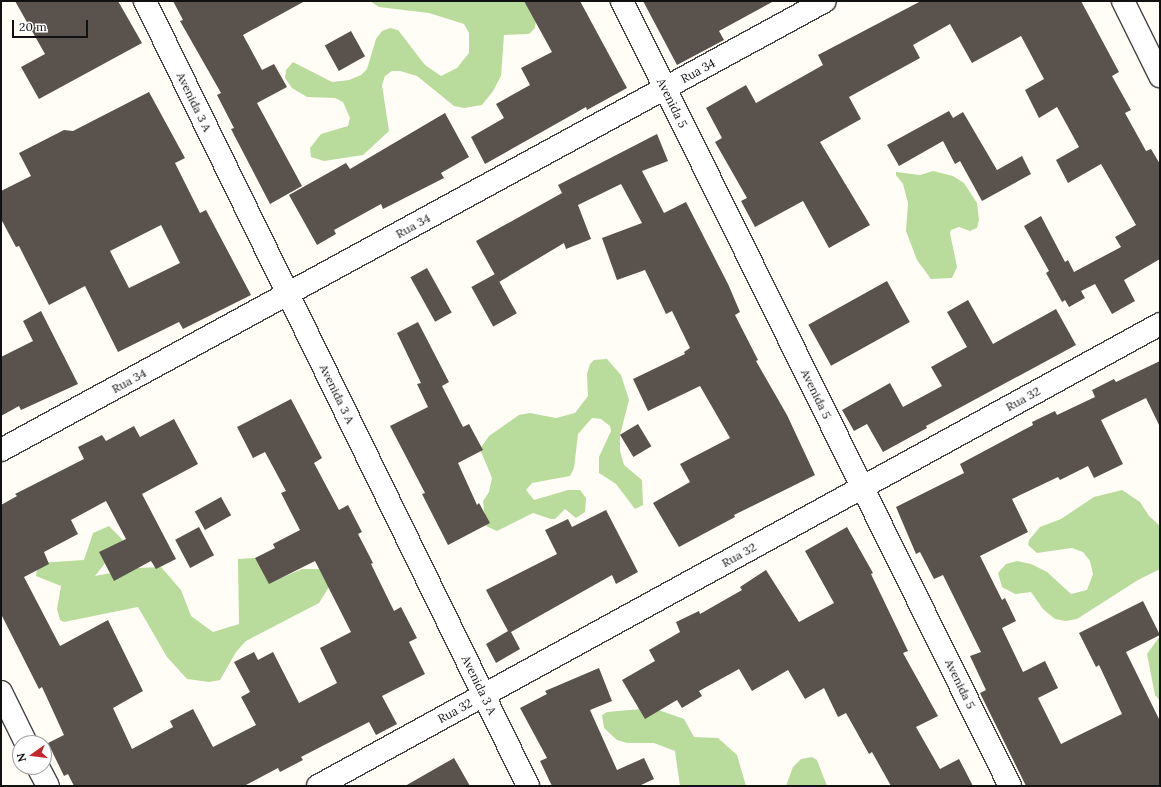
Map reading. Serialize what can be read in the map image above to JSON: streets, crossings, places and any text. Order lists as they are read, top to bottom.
{
  "streets": {
    "street": [
      "Rua 34",
      "Avenida 3 A",
      "Avenida 5",
      "Rua 32"
    ]
  },
  "crossings": [
    ["Rua 34", "Avenida 3 A"],
    ["Rua 34", "Avenida 5"],
    ["Avenida 3 A", "Rua 32"],
    ["Avenida 5", "Rua 32"]
  ],
  "scale_bar": "20 m",
  "north": "left"
}
